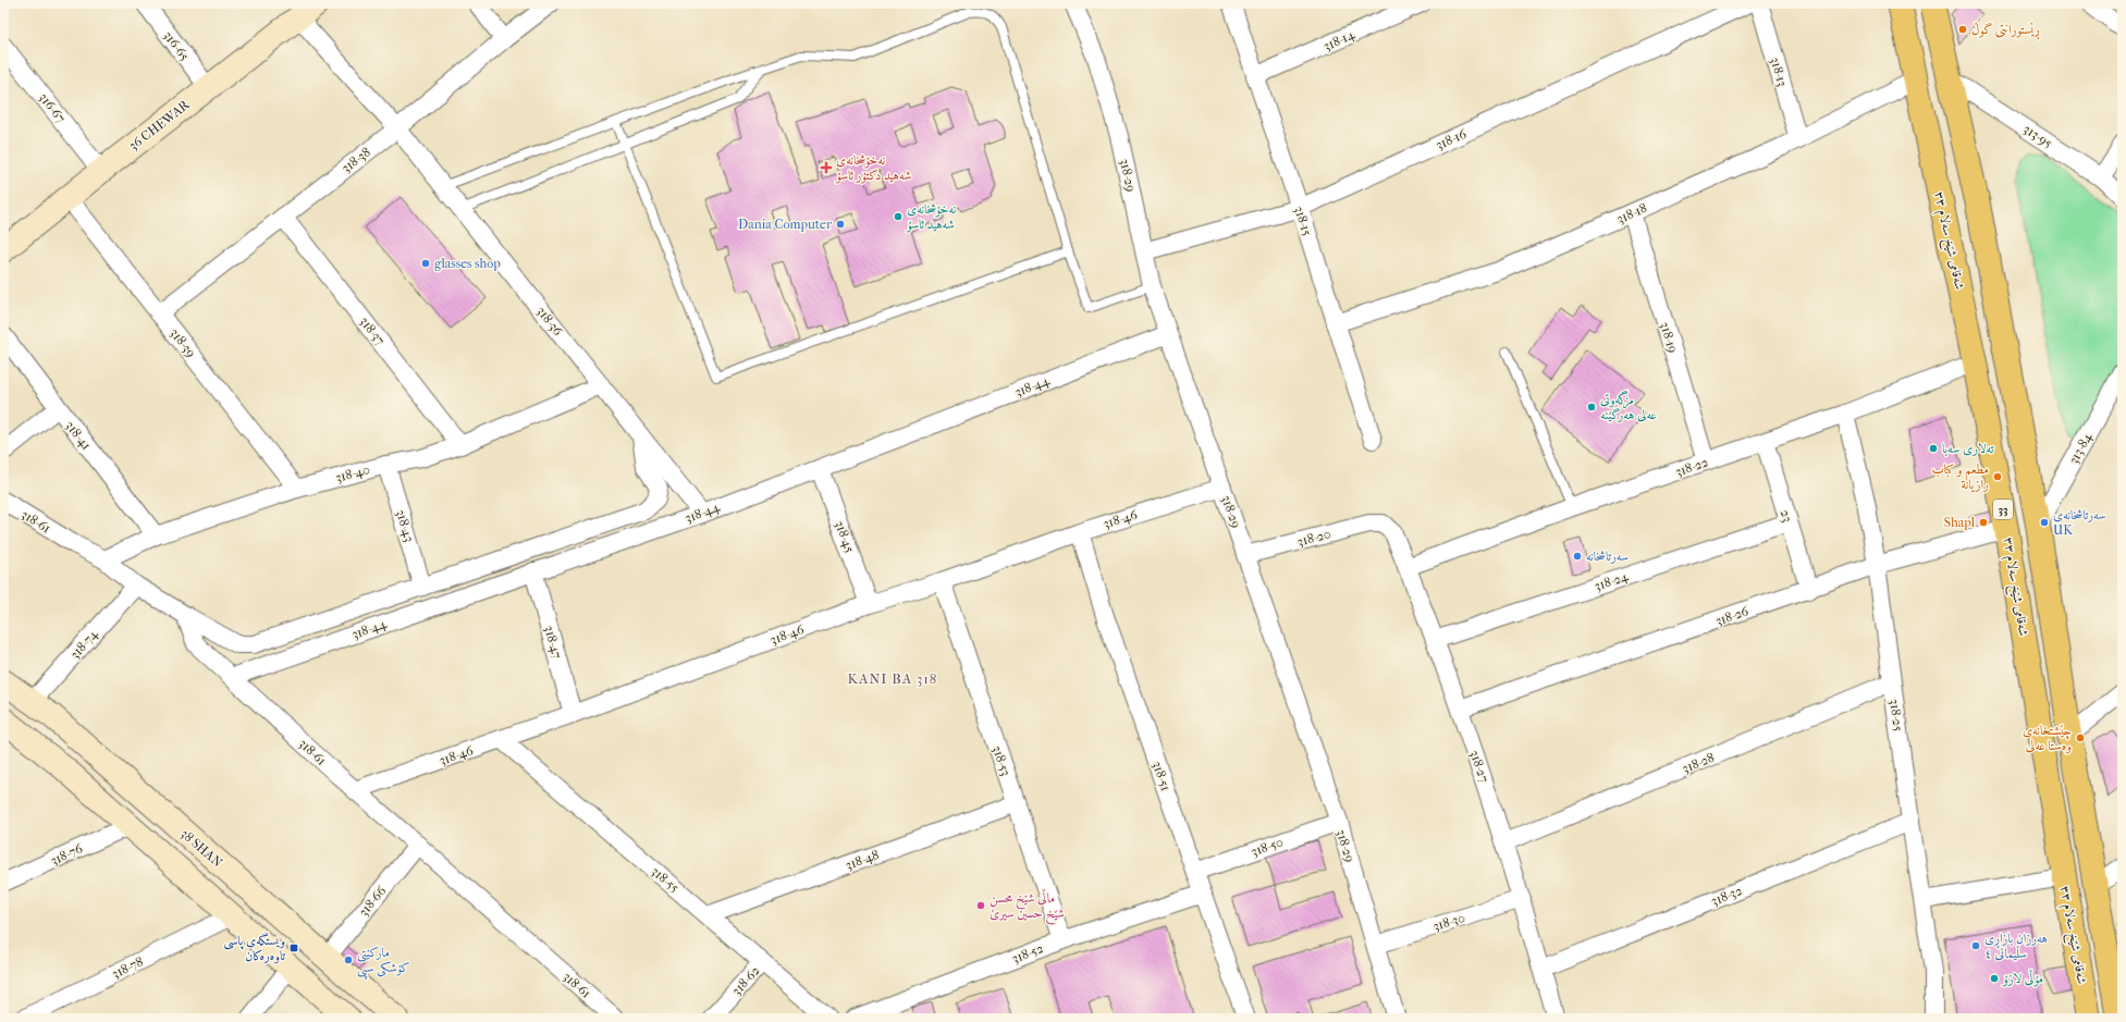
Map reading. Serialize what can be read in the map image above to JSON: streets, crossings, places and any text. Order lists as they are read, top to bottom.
{
  "streets": {
    "main road": ["شەقامی شێخ سەلام ٣٣", "33"],
    "street": [
      "318-14",
      "316-65",
      "318-13",
      "316-67",
      "36 CHEWAR",
      "313-95",
      "318-16",
      "318-38",
      "318-29",
      "318-18",
      "318-15",
      "318-36",
      "318-37",
      "318-19",
      "318-39",
      "318-44",
      "318-41",
      "313-84",
      "318-22",
      "318-40",
      "23",
      "318-46",
      "318-61",
      "318-43",
      "318-45",
      "318-20",
      "318-24",
      "318-26",
      "318-47",
      "318-74",
      "318-25",
      "318-53",
      "318-28",
      "318-27",
      "318-51",
      "318-50",
      "38 SHAN",
      "318-76",
      "318-48",
      "318-55",
      "318-32",
      "318-66",
      "318-30",
      "318-52",
      "318-78",
      "318-62"
    ]
  },
  "crossings": [
    ["318-14", "318-15"],
    ["316-65", "36 CHEWAR"],
    ["318-13", "318-18"],
    ["316-67", "36 CHEWAR"],
    ["36 CHEWAR", "318-36"],
    ["36 CHEWAR", "318-39"],
    ["318-16", "318-29"],
    ["318-16", "318-15"],
    ["318-38", "318-36"],
    ["318-38", "318-37"],
    ["318-38", "318-39"],
    ["318-29", "318-44"],
    ["318-29", "318-46"],
    ["318-29", "318-20"],
    ["318-29", "318-50"],
    ["318-29", "318-30"],
    ["318-18", "318-15"],
    ["318-18", "شەقامی شێخ سەلام ٣٣"],
    ["318-18", "318-19"],
    ["شەقامی شێخ سەلام ٣٣", "318-22"],
    ["شەقامی شێخ سەلام ٣٣", "318-26"],
    ["318-36", "318-44"],
    ["318-36", "318-40"],
    ["318-37", "318-40"],
    ["318-19", "318-22"],
    ["318-39", "318-40"],
    ["318-44", "318-61"],
    ["318-44", "318-45"],
    ["318-44", "318-47"],
    ["318-41", "318-40"],
    ["318-22", "23"],
    ["318-22", "318-25"],
    ["318-22", "318-27"],
    ["318-40", "318-61"],
    ["318-40", "318-43"],
    ["23", "318-24"],
    ["23", "318-26"],
    ["318-46", "318-61"],
    ["318-46", "318-45"],
    ["318-46", "318-47"],
    ["318-46", "318-53"],
    ["318-46", "318-51"],
    ["318-46", "318-55"],
    ["318-61", "318-74"],
    ["318-61", "318-66"],
    ["318-20", "318-27"],
    ["318-24", "318-27"],
    ["318-26", "318-25"],
    ["318-26", "318-27"],
    ["318-74", "38 SHAN"],
    ["318-25", "318-28"],
    ["318-25", "318-32"],
    ["318-53", "318-48"],
    ["318-53", "318-52"],
    ["318-28", "318-27"],
    ["318-27", "318-32"],
    ["318-27", "318-30"],
    ["318-51", "318-50"],
    ["318-51", "318-52"],
    ["38 SHAN", "318-66"],
    ["318-48", "318-55"],
    ["318-55", "318-62"]
  ],
  "districts": ["KANI BA 318"],
  "places": {
    "other": [
      "ڕێستورانتی گوڵ",
      "نەخۆشخانەی شەهید ئاسۆ",
      "Dania Computer",
      "glasses shop",
      "مزگەوتی عەلی هەرگێنە",
      "تەلاری سەبا",
      "مطعم و كباب رازيانة",
      "Shapl",
      "سەرتاشخانەی UK",
      "سەرتاشخانە",
      "چێشتخانەی وەستا عەلی",
      "ماڵی شێخ محسن شێخ حسین سیرێ",
      "هەرزان بازاڕی سڵیمانی ٤",
      "مارکێتی کۆشکی سپی",
      "مۆڵی لازۆ"
    ],
    "health": ["نەخۆشخانەی شەهید دکتۆر ئاسۆ"],
    "transit": ["ویستگەی پاسی تاوەرەکان"]
  }
}
